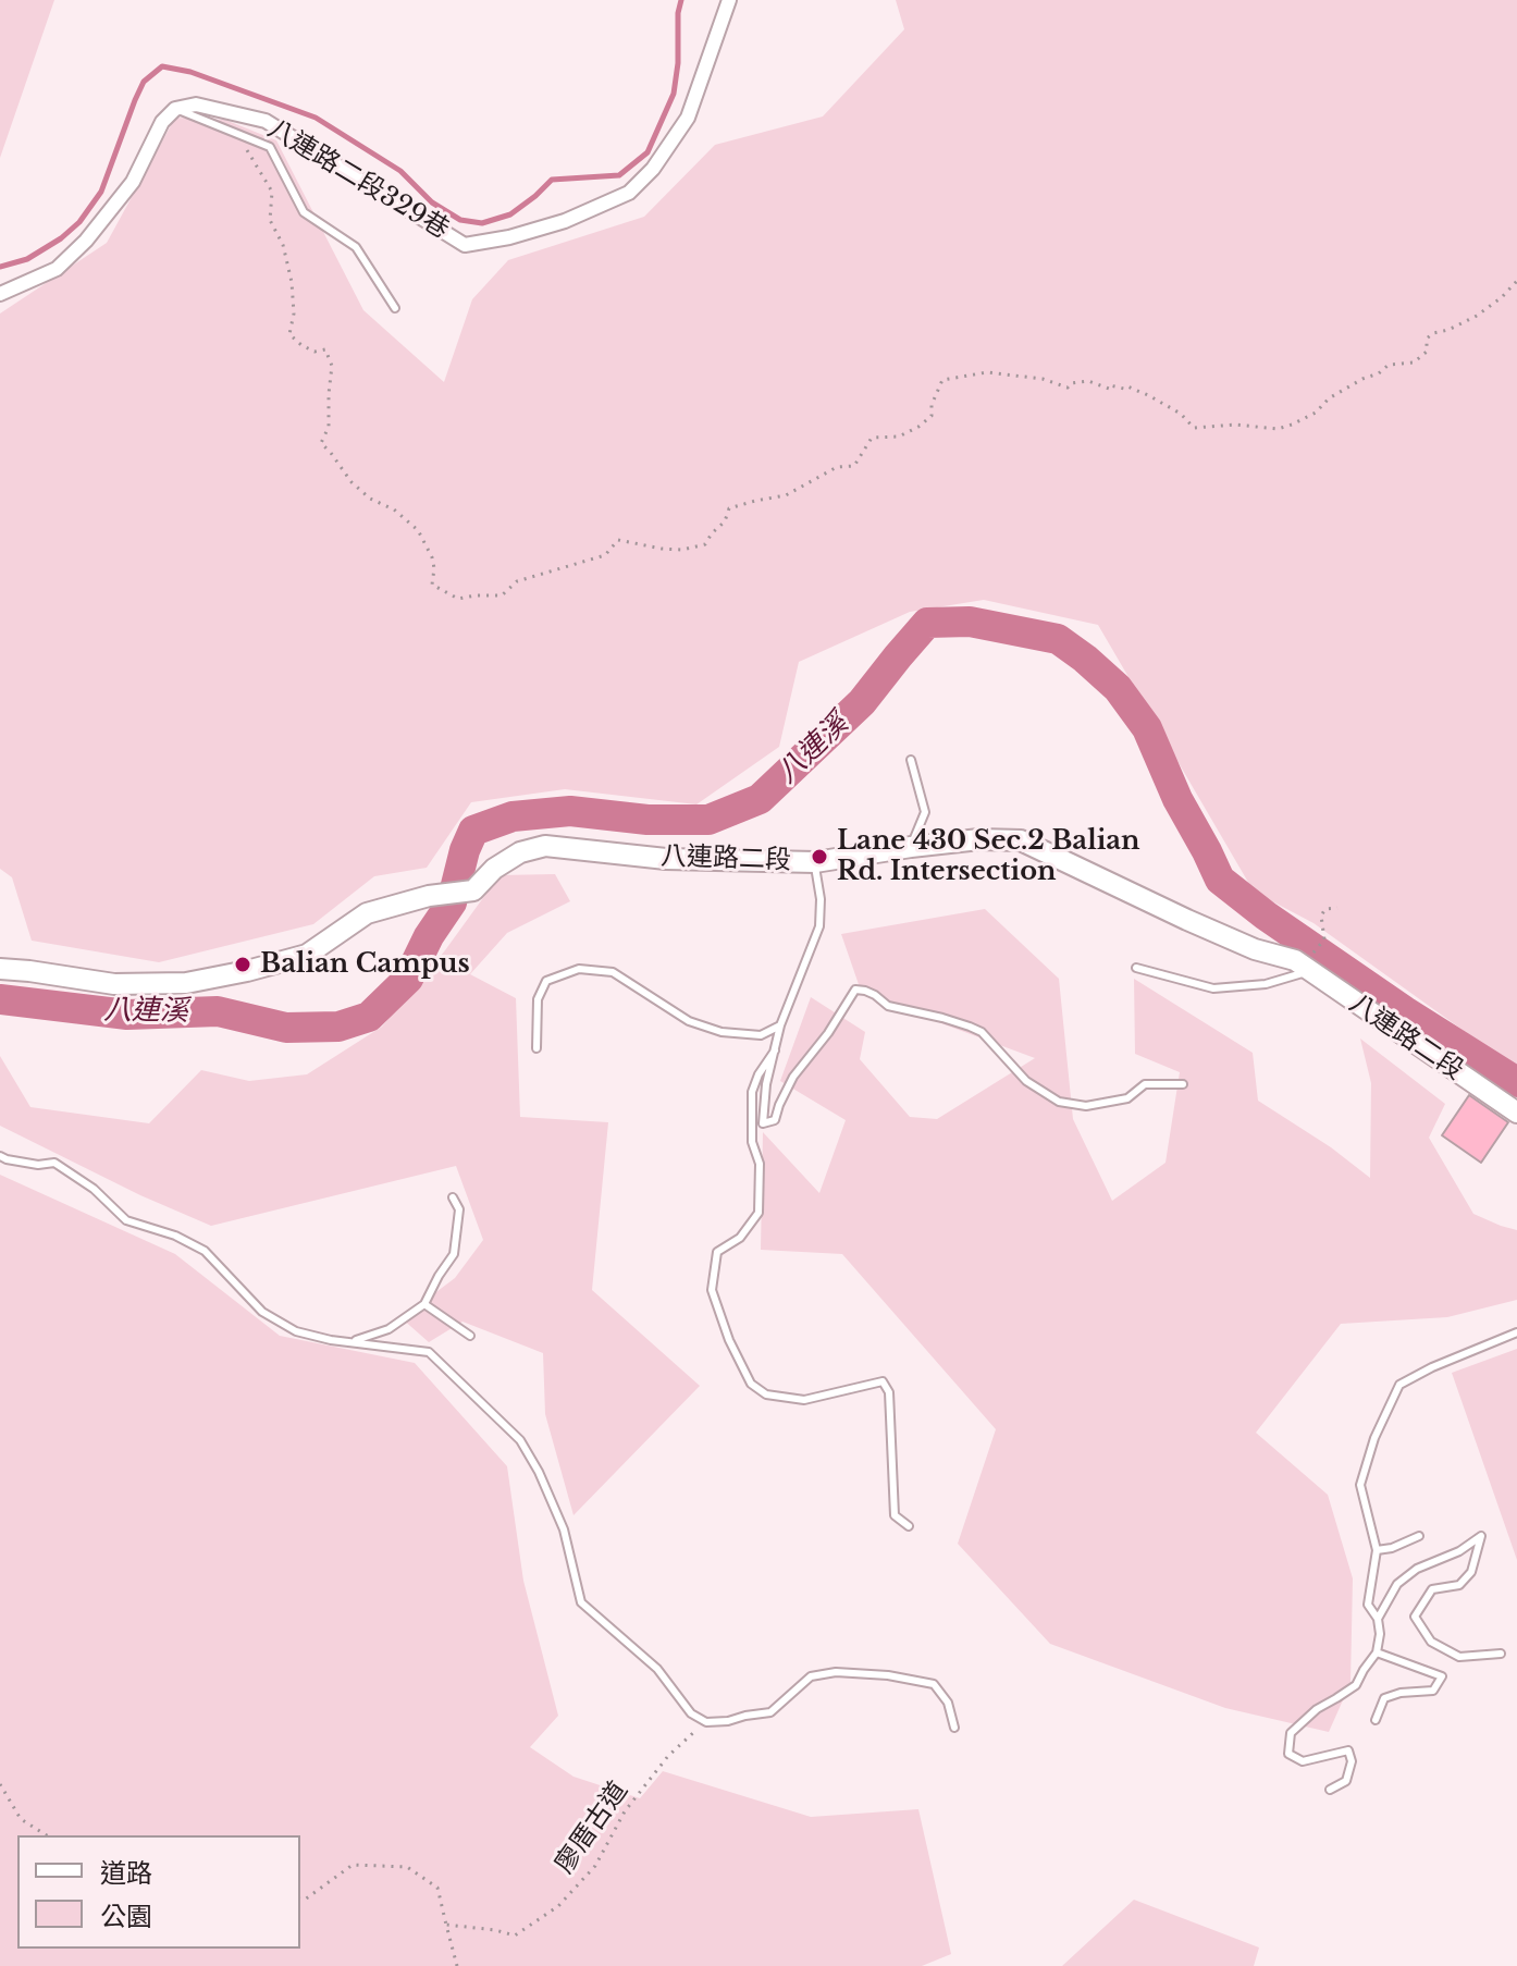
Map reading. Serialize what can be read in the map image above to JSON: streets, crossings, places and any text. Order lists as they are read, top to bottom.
{
  "streets": {
    "street": ["八連路二段329巷", "八連路二段"],
    "path": ["廖厝古道"]
  },
  "water": ["八連溪"],
  "places": ["Lane 430 Sec.2 Balian Rd. Intersection", "Balian Campus"],
  "legend": ["道路", "公園"]
}
